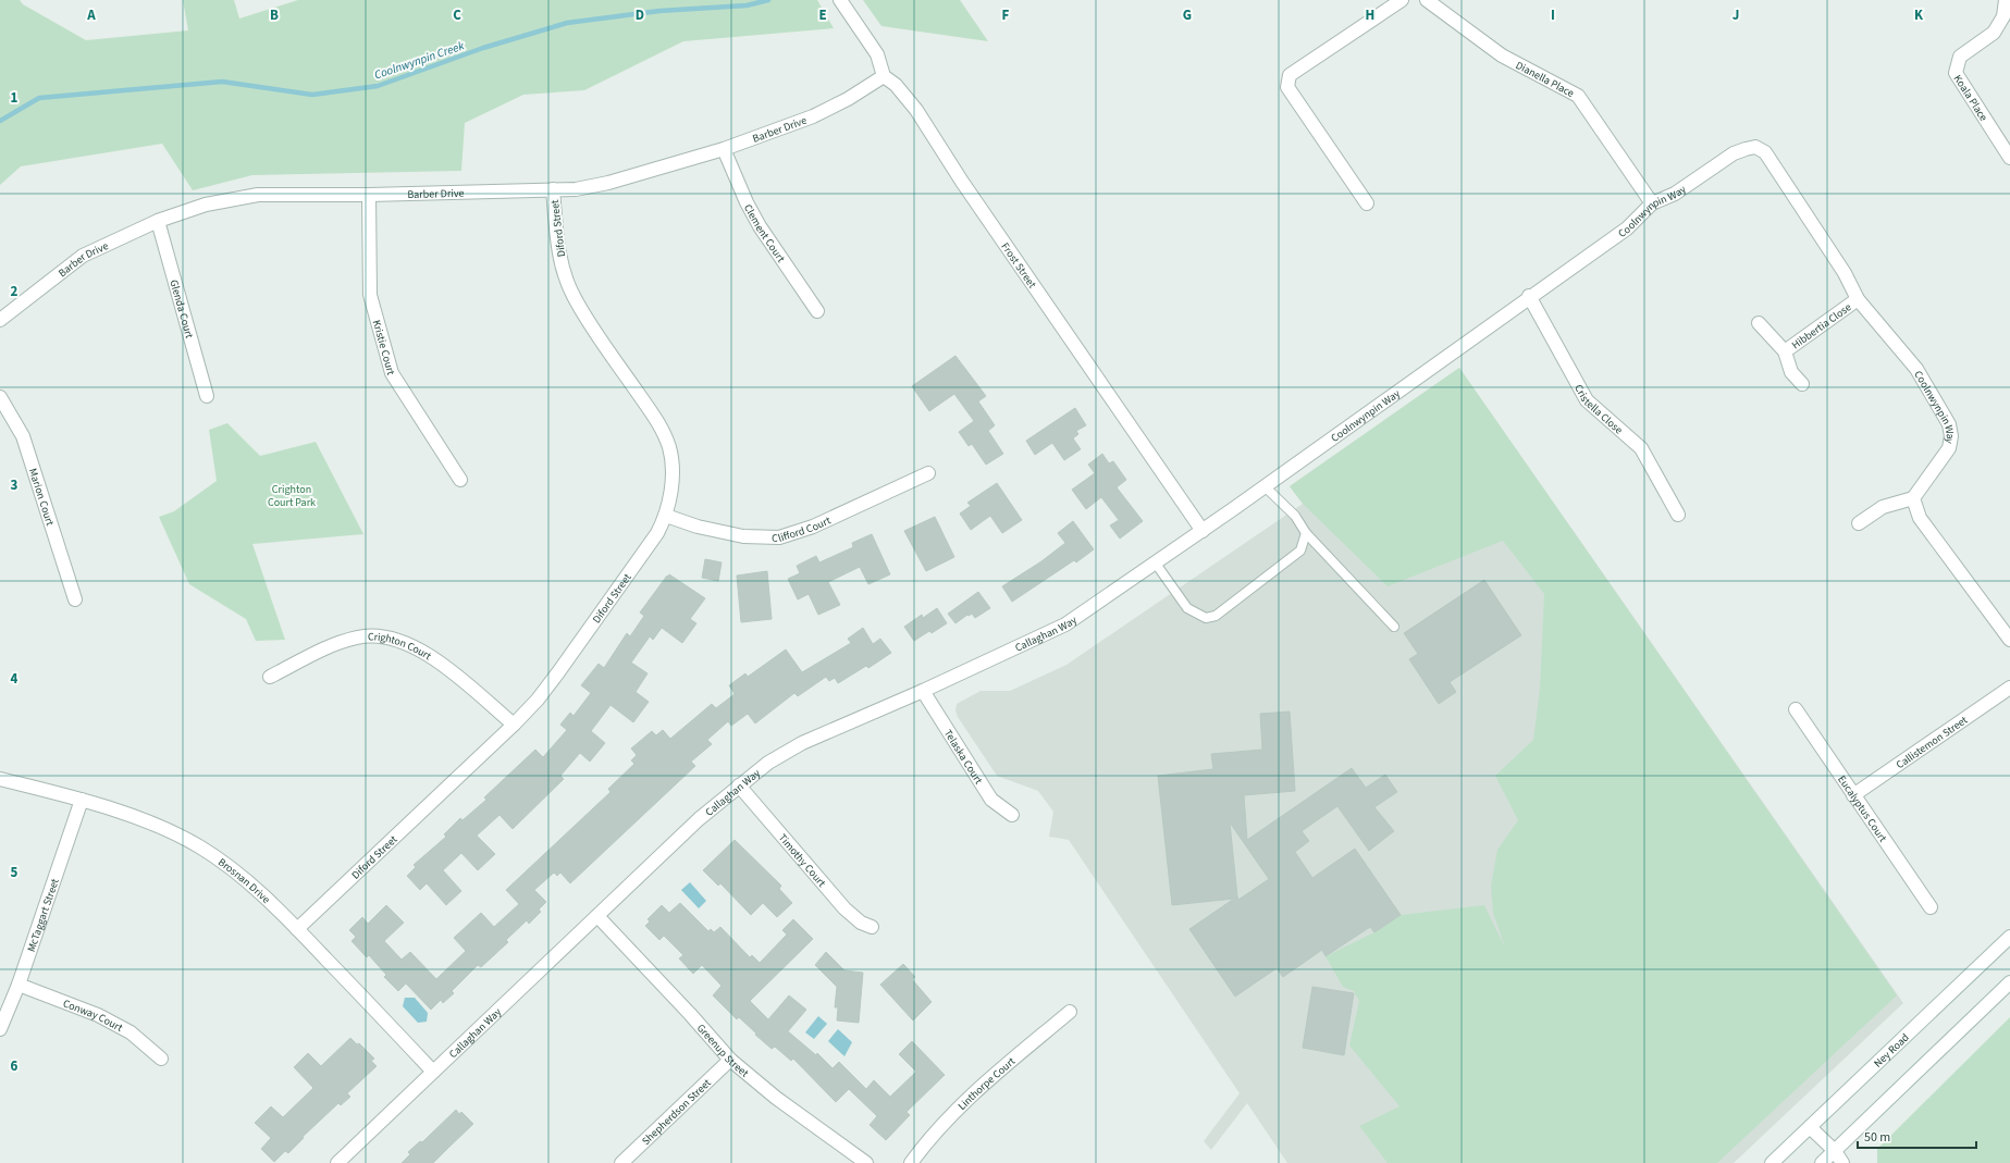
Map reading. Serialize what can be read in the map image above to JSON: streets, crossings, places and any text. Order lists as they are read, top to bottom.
{
  "streets": {
    "street": [
      "Dianella Place",
      "Koala Place",
      "Barber Drive",
      "Coolnwynpin Way",
      "Diford Street",
      "Clement Court",
      "Frost Street",
      "Glenda Court",
      "Hibbertia Close",
      "Kristie Court",
      "Cristella Close",
      "Marion Court",
      "Clifford Court",
      "Callaghan Way",
      "Crighton Court",
      "Callistemon Street",
      "Telaska Court",
      "Eucalyptus Court",
      "Timothy Court",
      "Brosnan Drive",
      "McTaggart Street",
      "Conway Court",
      "Greenup Street",
      "Ney Road",
      "Linthorpe Court",
      "Shepherdson Street"
    ]
  },
  "crossings": [
    ["Dianella Place", "Coolnwynpin Way"],
    ["Barber Drive", "Diford Street"],
    ["Barber Drive", "Clement Court"],
    ["Barber Drive", "Frost Street"],
    ["Barber Drive", "Glenda Court"],
    ["Barber Drive", "Kristie Court"],
    ["Coolnwynpin Way", "Frost Street"],
    ["Coolnwynpin Way", "Hibbertia Close"],
    ["Coolnwynpin Way", "Cristella Close"],
    ["Coolnwynpin Way", "Callaghan Way"],
    ["Diford Street", "Clifford Court"],
    ["Diford Street", "Crighton Court"],
    ["Diford Street", "Brosnan Drive"],
    ["Frost Street", "Callaghan Way"],
    ["Callaghan Way", "Telaska Court"],
    ["Callaghan Way", "Timothy Court"],
    ["Callaghan Way", "Brosnan Drive"],
    ["Callaghan Way", "Greenup Street"],
    ["Callistemon Street", "Eucalyptus Court"],
    ["Brosnan Drive", "McTaggart Street"],
    ["McTaggart Street", "Conway Court"],
    ["Greenup Street", "Shepherdson Street"]
  ],
  "water": ["Coolnwynpin Creek"],
  "parks": ["Crighton Court Park"],
  "scale_bar": "50 m",
  "grid": {
    "columns": [
      "A",
      "B",
      "C",
      "D",
      "E",
      "F",
      "G",
      "H",
      "I",
      "J",
      "K"
    ],
    "rows": [
      "1",
      "2",
      "3",
      "4",
      "5",
      "6"
    ]
  }
}
